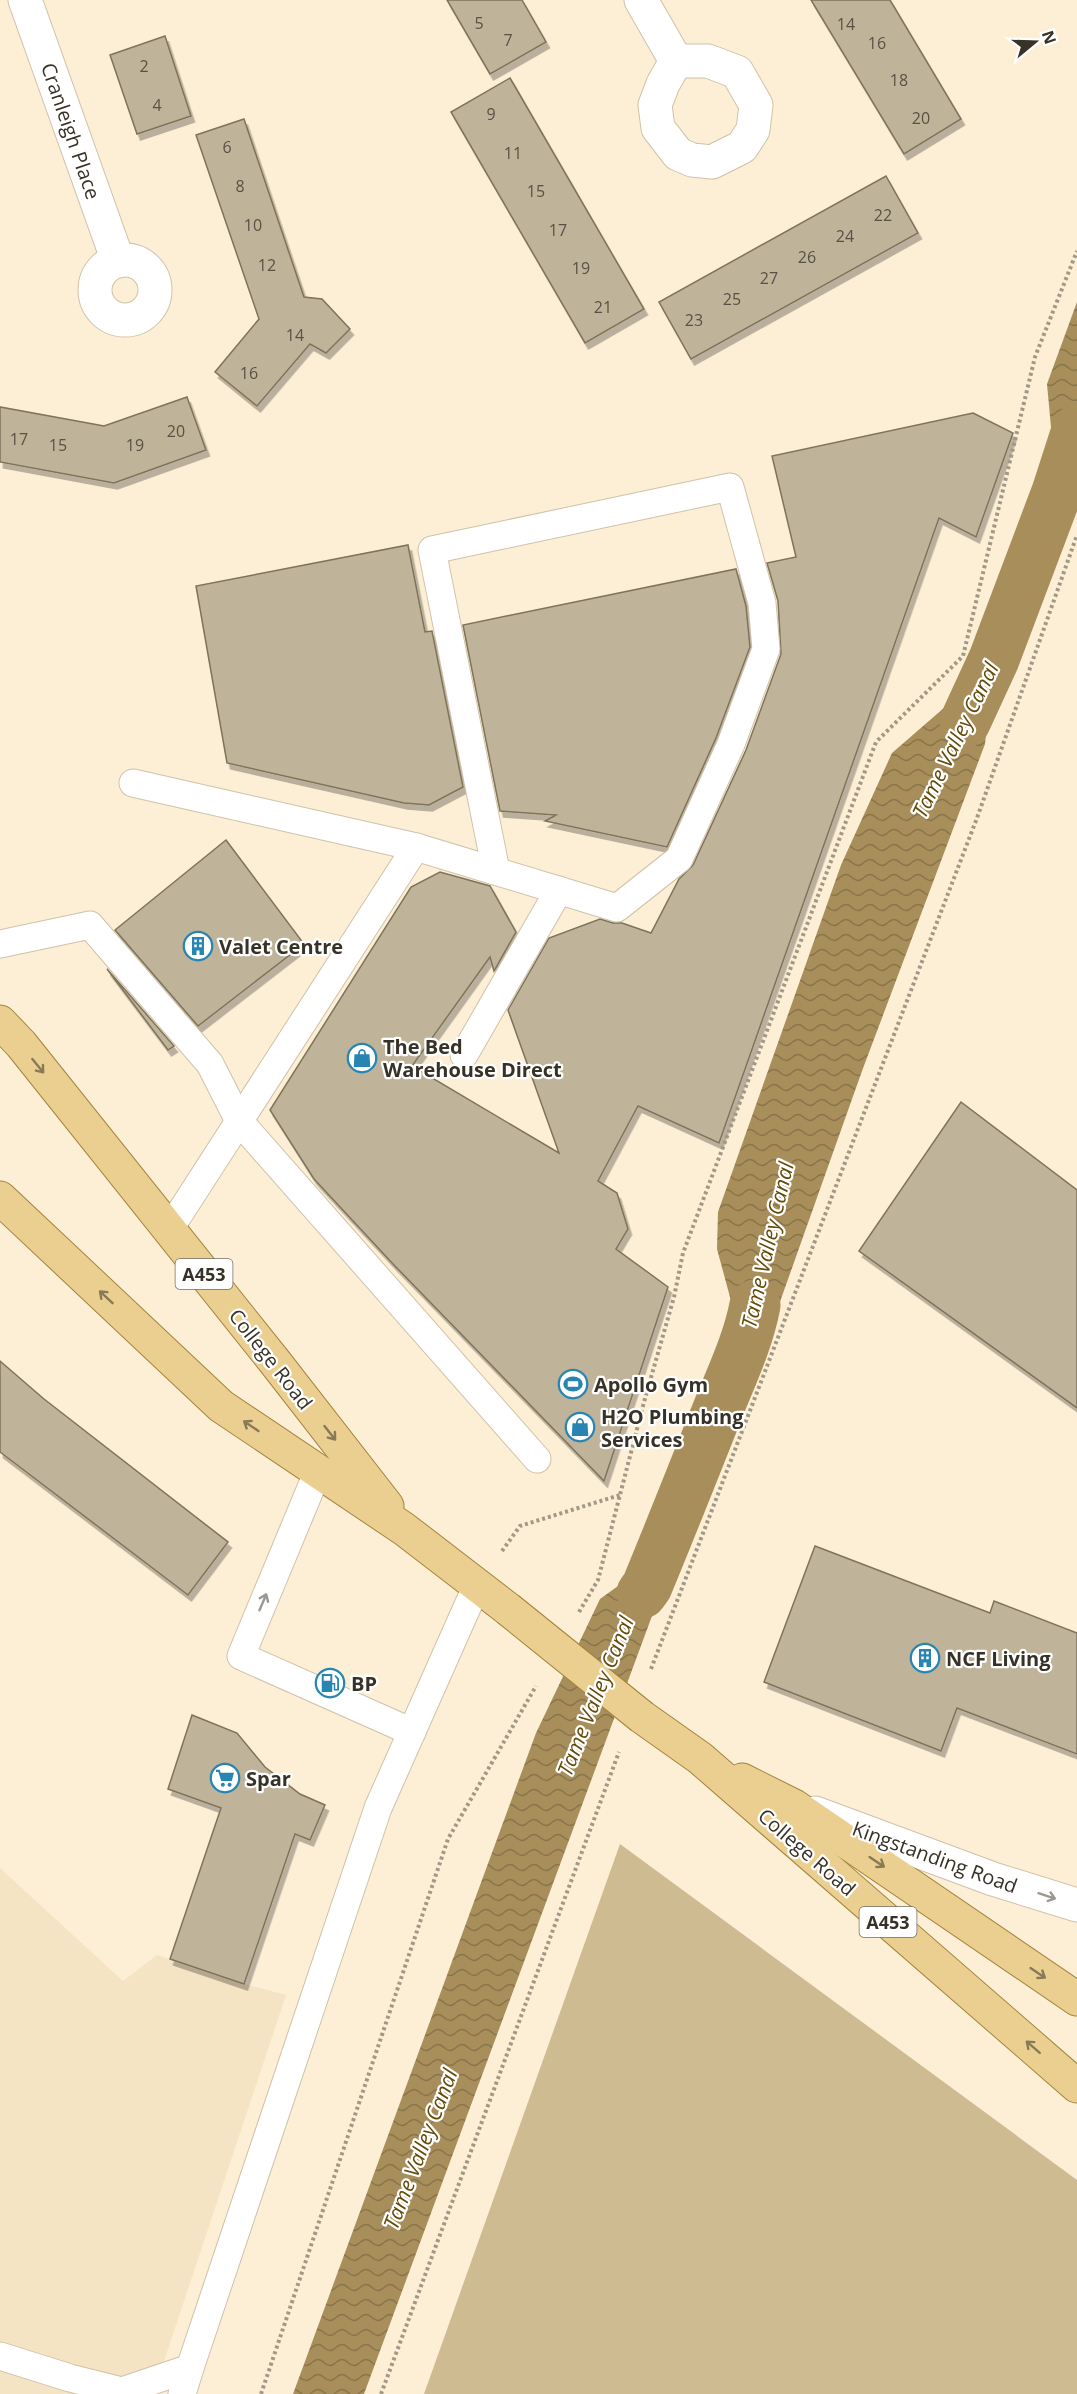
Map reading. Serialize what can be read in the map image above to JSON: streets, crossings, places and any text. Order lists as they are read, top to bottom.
{
  "streets": {
    "main road": ["A453", "College Road"],
    "street": ["Cranleigh Place", "Kingstanding Road"]
  },
  "crossings": [
    ["College Road", "Kingstanding Road"]
  ],
  "one_way": ["Kingstanding Road"],
  "water": ["Tame Valley Canal"],
  "places": {
    "building": ["Valet Centre", "NCF Living"],
    "shop": ["The Bed Warehouse Direct", "H2O Plumbing Services"],
    "sports": ["Apollo Gym"],
    "fuel station": ["BP"],
    "supermarket": ["Spar"]
  },
  "house_numbers": [
    "5",
    "14",
    "7",
    "16",
    "2",
    "18",
    "4",
    "9",
    "20",
    "6",
    "11",
    "8",
    "15",
    "22",
    "10",
    "17",
    "24",
    "26",
    "12",
    "19",
    "27",
    "25",
    "21",
    "23",
    "14",
    "16",
    "20",
    "17",
    "15",
    "19"
  ],
  "north": "right"
}
